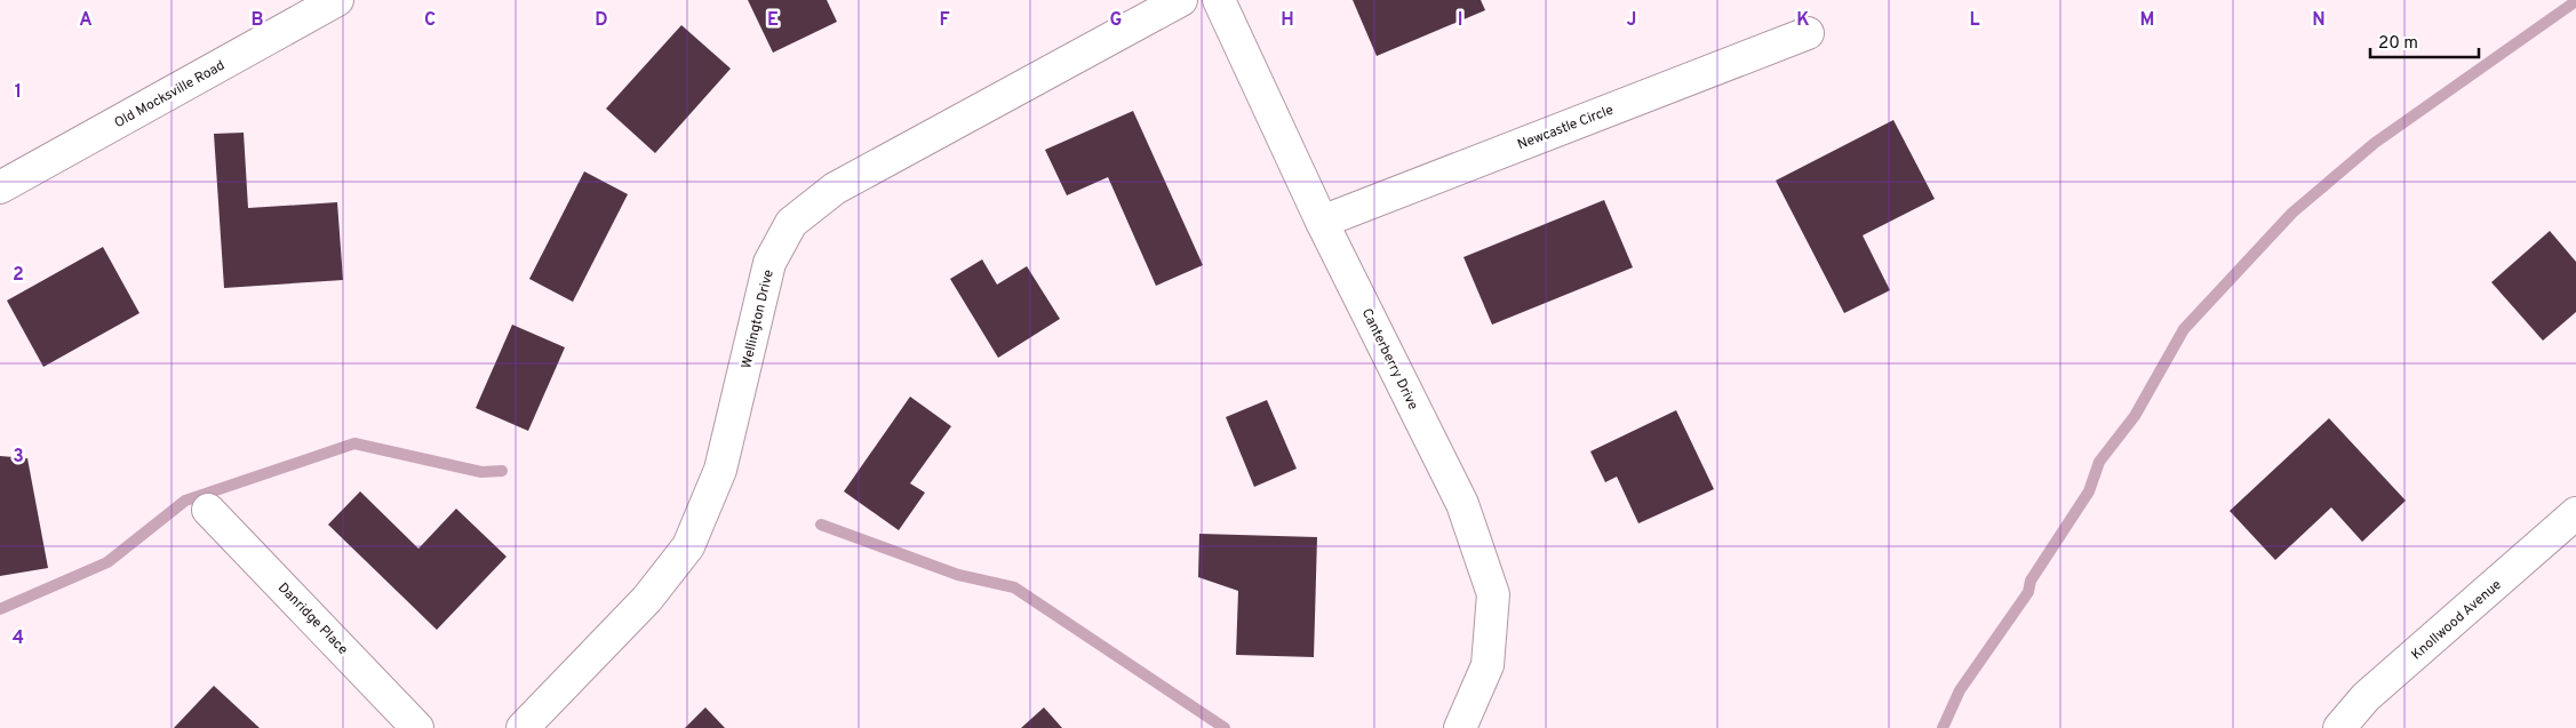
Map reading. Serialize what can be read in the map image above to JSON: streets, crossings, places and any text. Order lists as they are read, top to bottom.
{
  "streets": {
    "street": [
      "Old Mocksville Road",
      "Newcastle Circle",
      "Wellington Drive",
      "Canterberry Drive",
      "Danridge Place",
      "Knollwood Avenue"
    ]
  },
  "crossings": [
    ["Newcastle Circle", "Canterberry Drive"]
  ],
  "scale_bar": "20 m",
  "grid": {
    "columns": [
      "A",
      "B",
      "C",
      "D",
      "E",
      "F",
      "G",
      "H",
      "I",
      "J",
      "K",
      "L",
      "M",
      "N"
    ],
    "rows": [
      "1",
      "2",
      "3",
      "4"
    ]
  }
}
